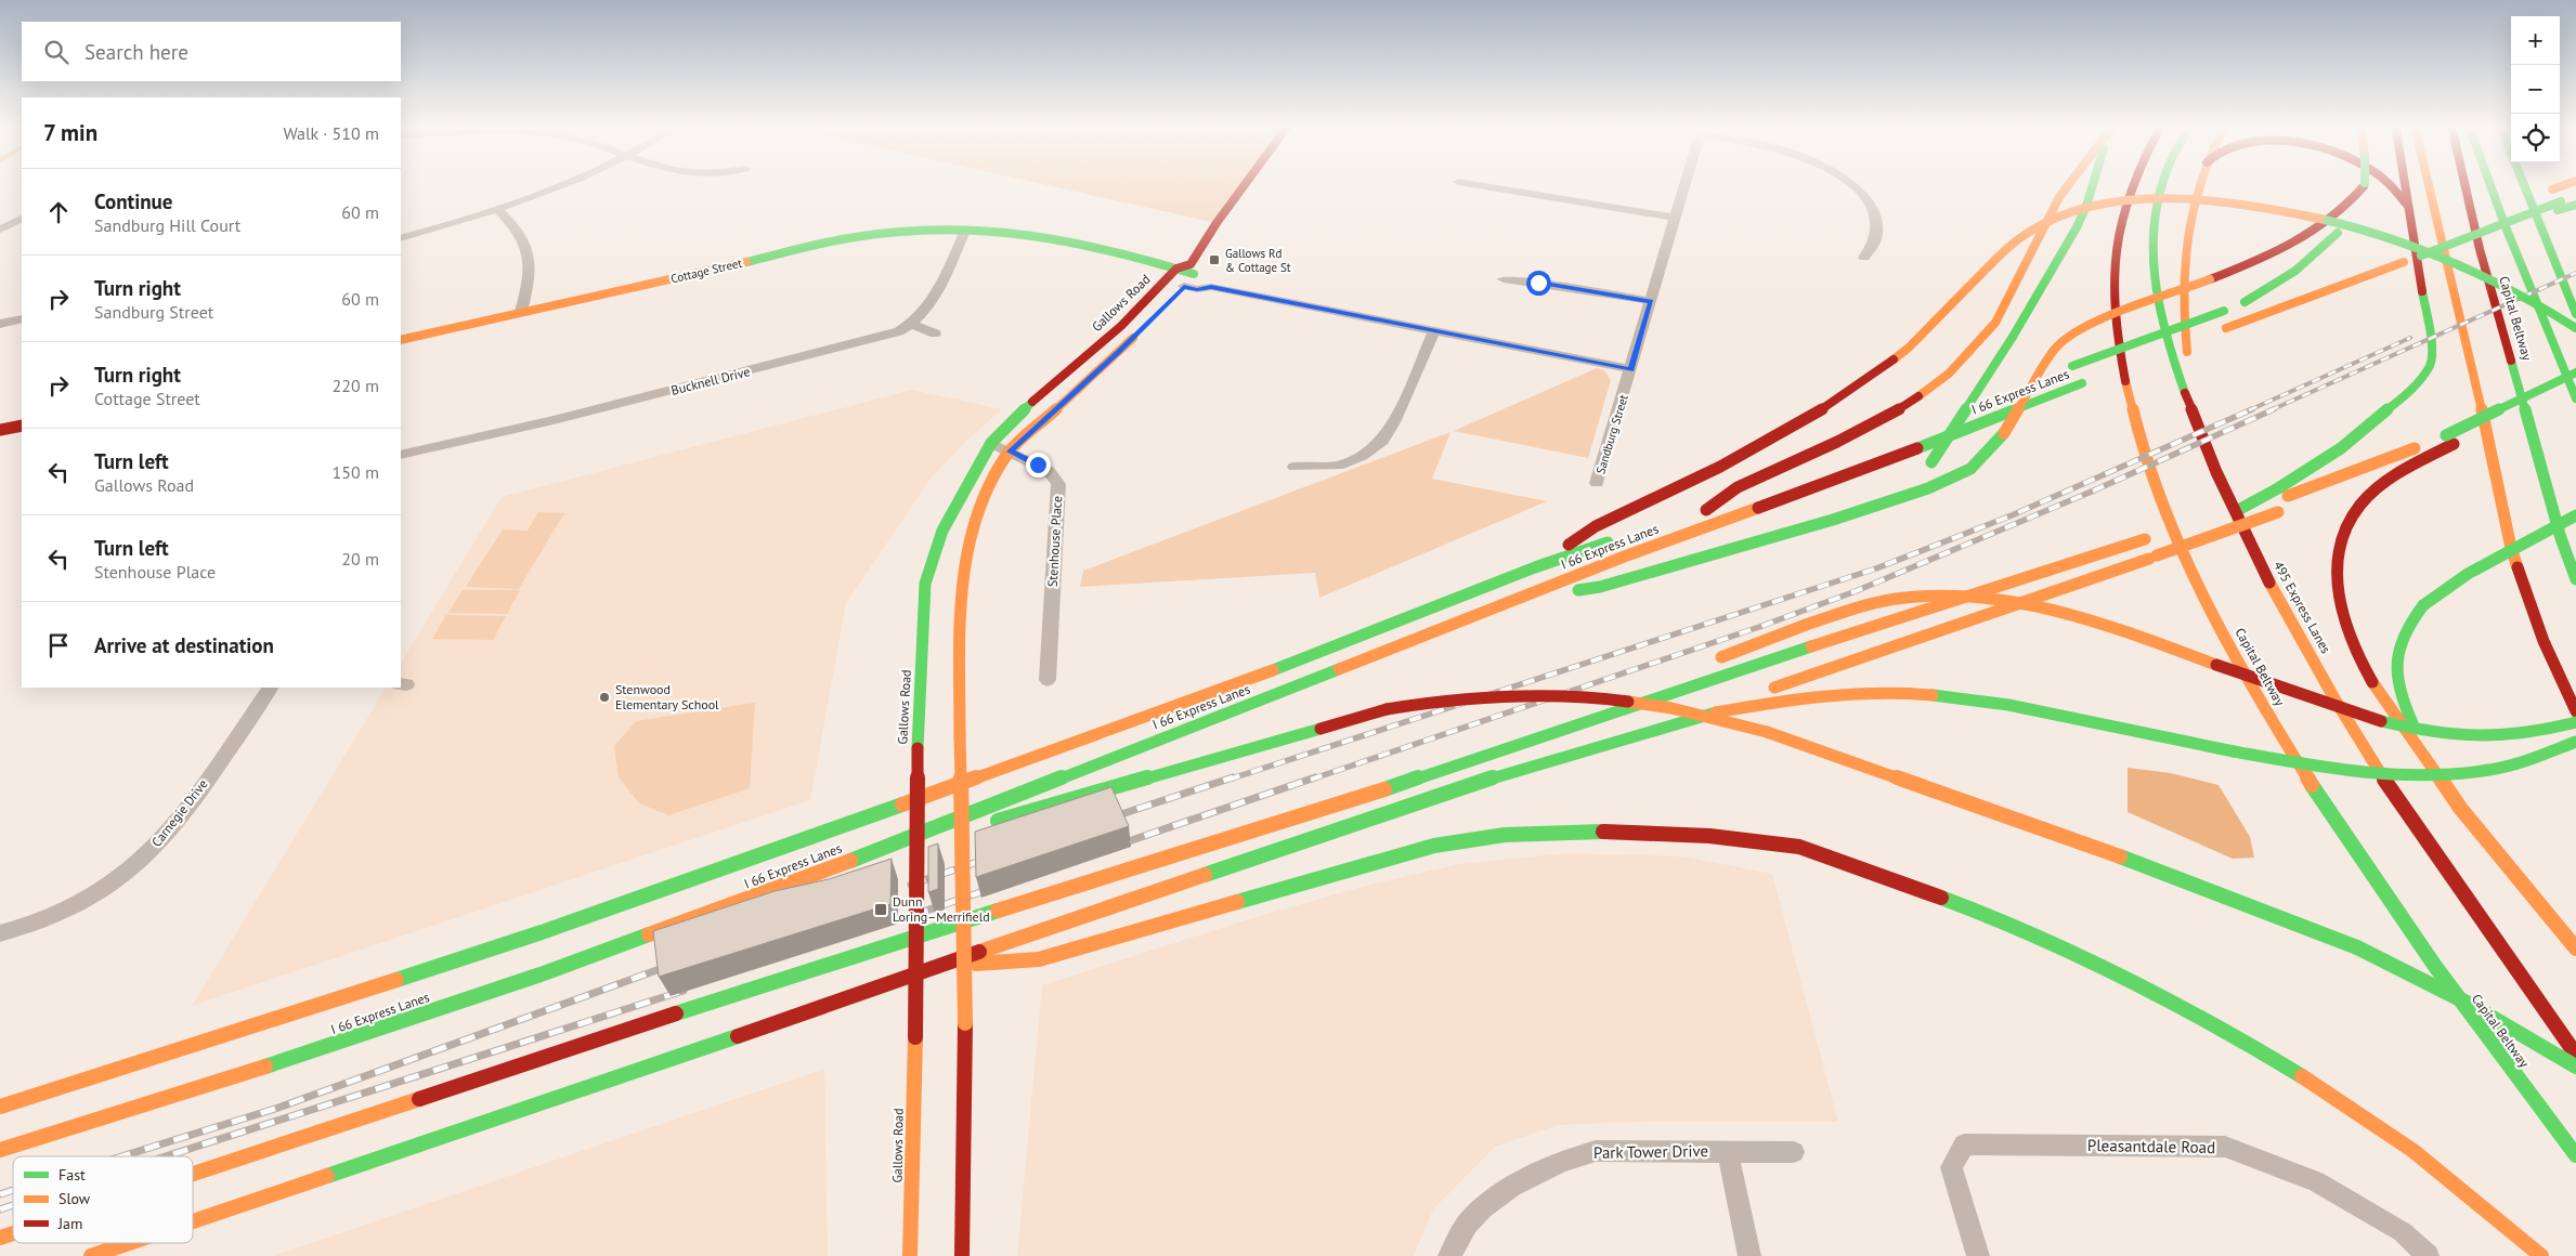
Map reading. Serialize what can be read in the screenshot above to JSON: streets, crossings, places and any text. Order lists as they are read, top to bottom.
{
  "streets": {
    "main road": [
      "Cottage Street",
      "Gallows Road",
      "Capital Beltway",
      "I 66 Express Lanes",
      "495 Express Lanes"
    ],
    "street": [
      "Bucknell Drive",
      "Sandburg Street",
      "Stenhouse Place",
      "Carnegie Drive",
      "Pleasantdale Road",
      "Park Tower Drive"
    ]
  },
  "crossings": [
    ["Cottage Street", "Gallows Road"],
    ["Cottage Street", "Bucknell Drive"],
    ["Gallows Road", "Stenhouse Place"]
  ],
  "places": {
    "transit": ["Gallows Rd & Cottage St", "Dunn Loring–Merrifield"],
    "other": ["Stenwood Elementary School"]
  },
  "legend": ["Fast", "Slow", "Jam"],
  "page": {
    "map_buttons": ["+", "−"],
    "search": "Search here",
    "heading": ["7 min", "Walk · 510 m"],
    "list": [
      ["Continue", "Sandburg Hill Court", "60 m"],
      ["Turn right", "Sandburg Street", "60 m"],
      ["Turn right", "Cottage Street", "220 m"],
      ["Turn left", "Gallows Road", "150 m"],
      ["Turn left", "Stenhouse Place", "20 m"],
      "Arrive at destination"
    ]
  }
}
